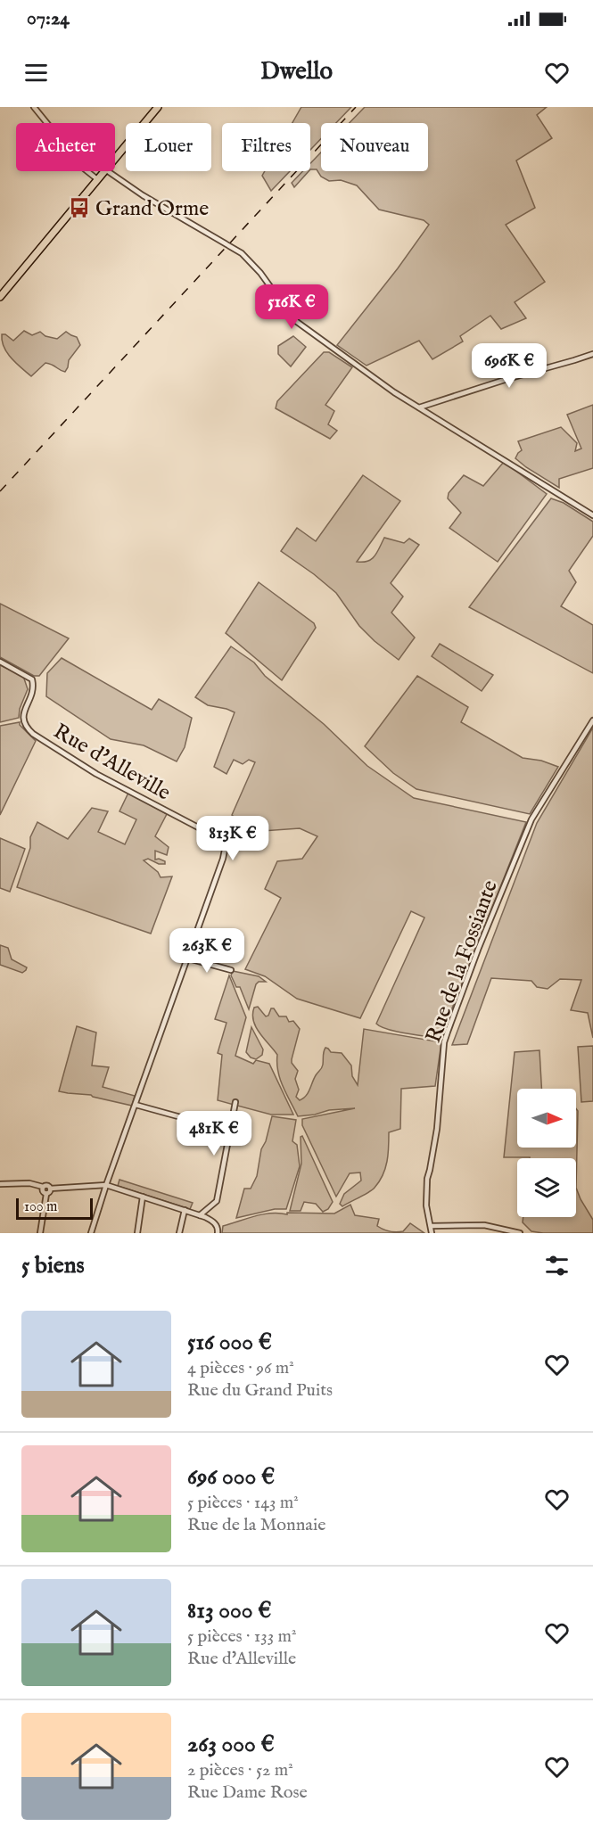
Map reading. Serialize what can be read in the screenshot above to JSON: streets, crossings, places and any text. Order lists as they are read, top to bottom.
{
  "streets": {
    "street": ["Rue d'Alleville", "Rue de la Fossiante"]
  },
  "places": {
    "bus stop": ["Grand Orme"]
  },
  "scale_bar": "100 m",
  "north": "right",
  "page": {
    "status": "07:24",
    "header": "Dwello",
    "chip": [
      "Acheter",
      "Louer",
      "Filtres",
      "Nouveau"
    ],
    "price": [
      "516K €",
      "696K €",
      "813K €",
      "263K €",
      "481K €"
    ],
    "scale": "100 m",
    "heading": "5 biens",
    "list": [
      {
        "name": "516 000 €",
        "note": "4 pièces · 96 m² · Rue du Grand Puits"
      },
      {
        "name": "696 000 €",
        "note": "5 pièces · 143 m² · Rue de la Monnaie"
      },
      {
        "name": "813 000 €",
        "note": "5 pièces · 133 m² · Rue d'Alleville"
      },
      {
        "name": "263 000 €",
        "note": "2 pièces · 52 m² · Rue Dame Rose"
      }
    ]
  }
}
